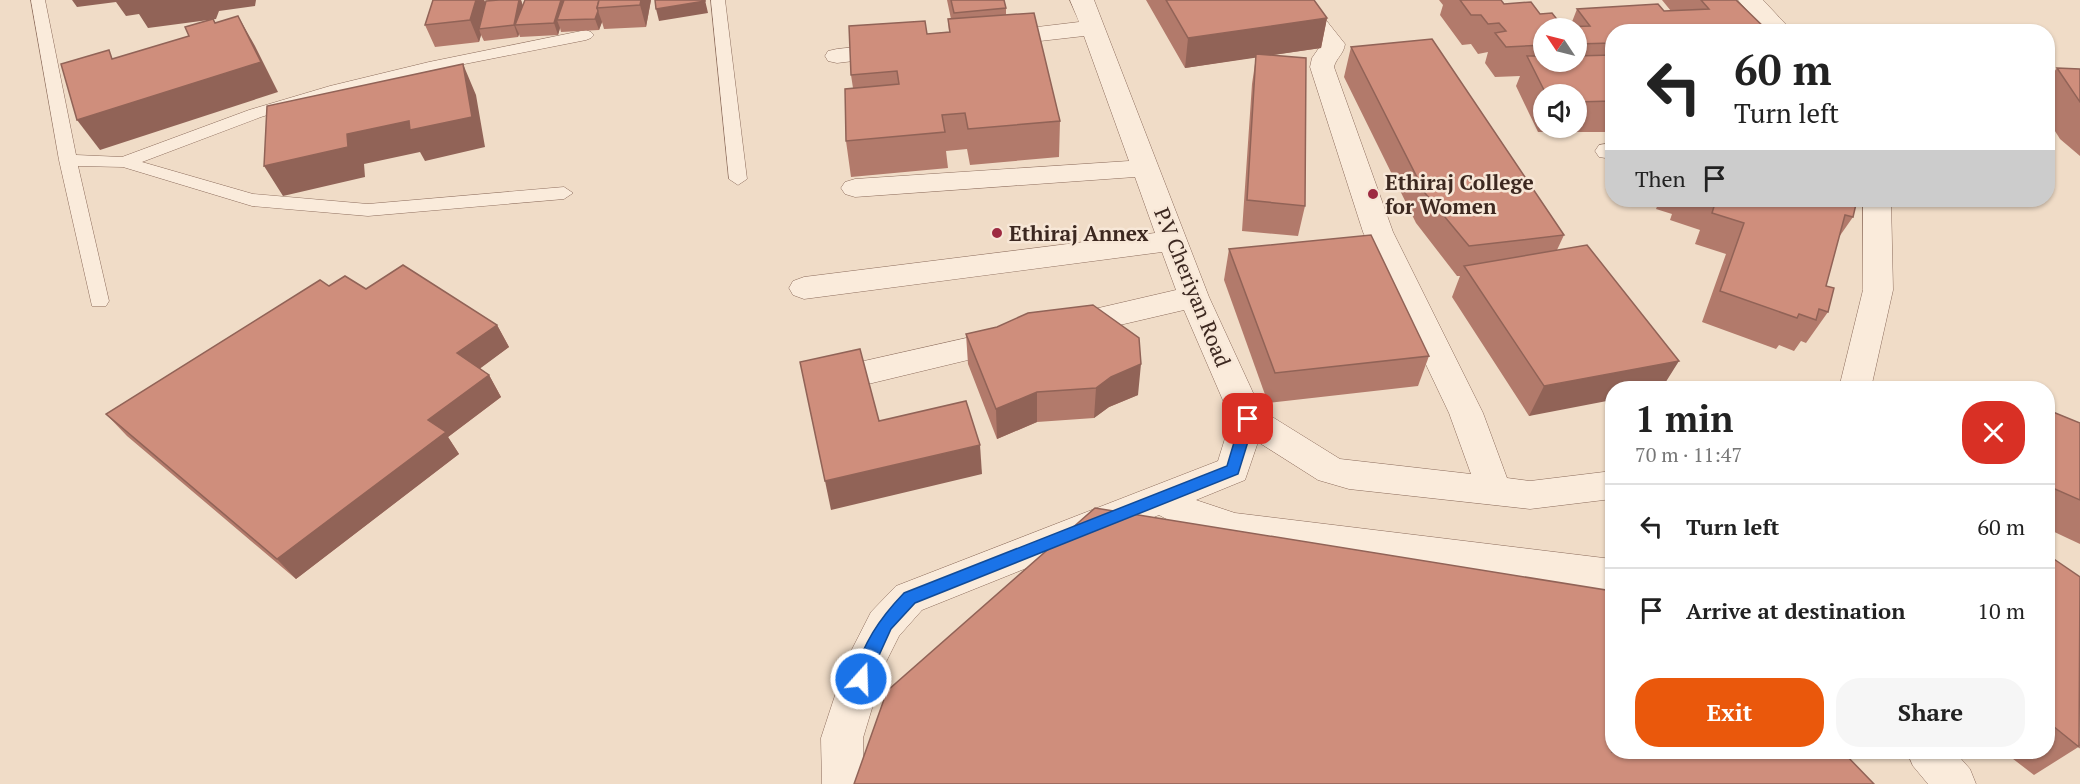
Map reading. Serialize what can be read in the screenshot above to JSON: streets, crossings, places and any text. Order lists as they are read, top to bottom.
{
  "streets": {
    "street": ["P.V Cheriyan Road"]
  },
  "places": ["Ethiraj College for Women", "Ethiraj Annex"],
  "north": "top left",
  "page": {
    "turn": ["60 m", "Turn left"],
    "then": "Then",
    "heading": ["1 min", "70 m · 11:47"],
    "list": [
      {
        "name": "Turn left",
        "value": "60 m"
      },
      {
        "name": "Arrive at destination",
        "value": "10 m"
      }
    ],
    "buttons": ["Exit", "Share"]
  }
}
